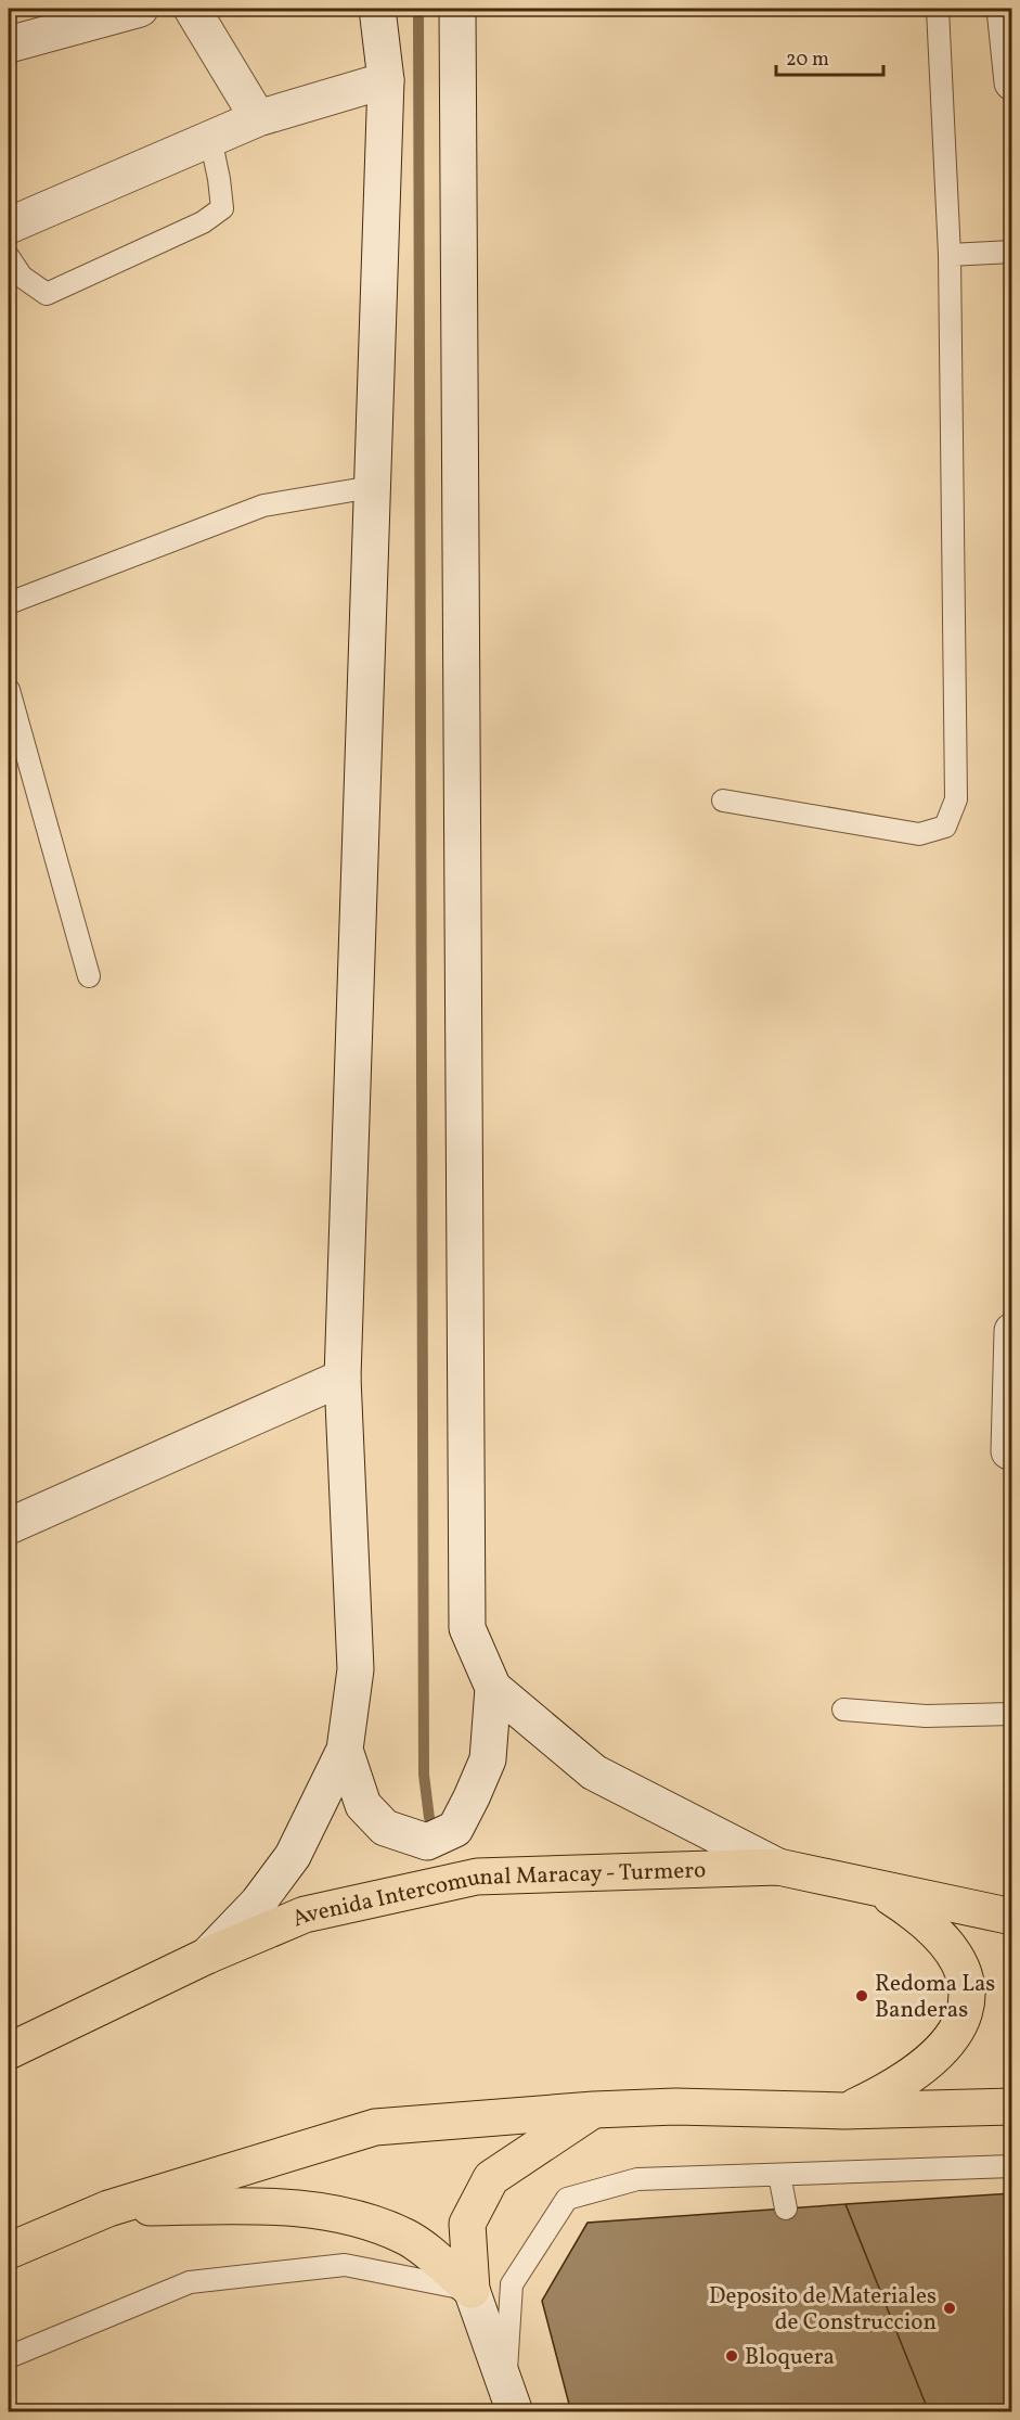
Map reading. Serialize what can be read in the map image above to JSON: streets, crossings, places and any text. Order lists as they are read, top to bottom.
{
  "streets": {
    "main road": ["Avenida Intercomunal Maracay - Turmero"]
  },
  "places": ["Redoma Las Banderas", "Deposito de Materiales de Construccion", "Bloquera"],
  "scale_bar": "20 m"
}
